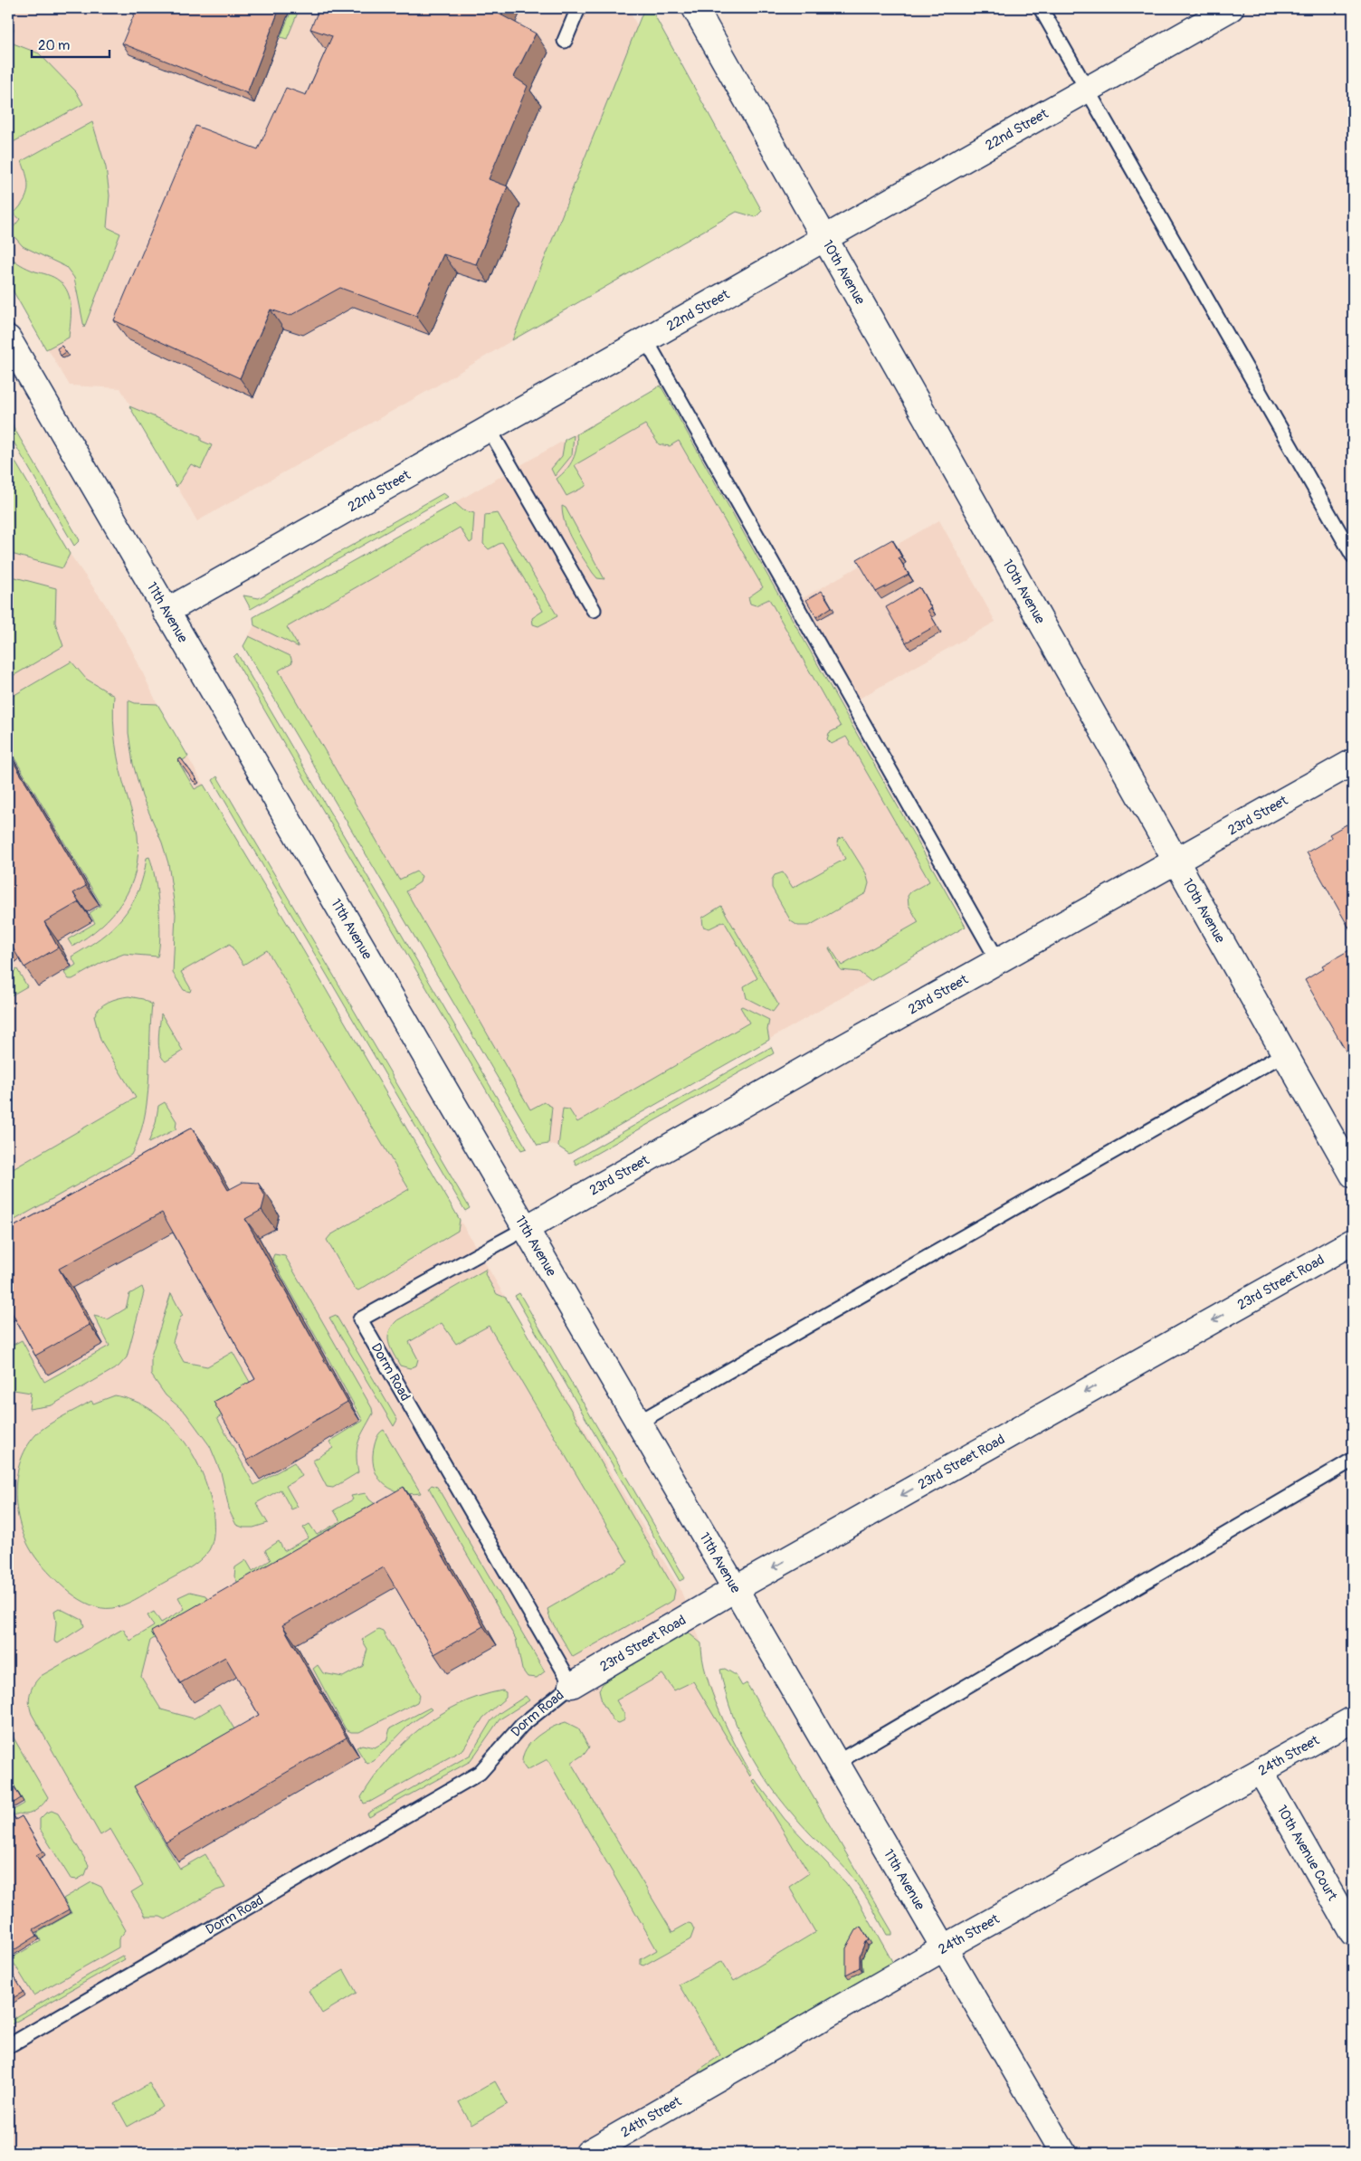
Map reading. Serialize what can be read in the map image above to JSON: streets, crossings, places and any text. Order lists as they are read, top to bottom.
{
  "streets": {
    "street": [
      "22nd Street",
      "10th Avenue",
      "11th Avenue",
      "23rd Street",
      "23rd Street Road",
      "24th Street",
      "10th Avenue Court"
    ],
    "lane": ["Dorm Road"]
  },
  "crossings": [
    ["22nd Street", "10th Avenue"],
    ["22nd Street", "11th Avenue"],
    ["10th Avenue", "23rd Street"],
    ["11th Avenue", "23rd Street"],
    ["11th Avenue", "23rd Street Road"],
    ["11th Avenue", "Dorm Road"],
    ["11th Avenue", "24th Street"],
    ["23rd Street", "Dorm Road"],
    ["23rd Street Road", "Dorm Road"],
    ["24th Street", "10th Avenue Court"]
  ],
  "one_way": ["23rd Street Road"],
  "scale_bar": "20 m"
}
